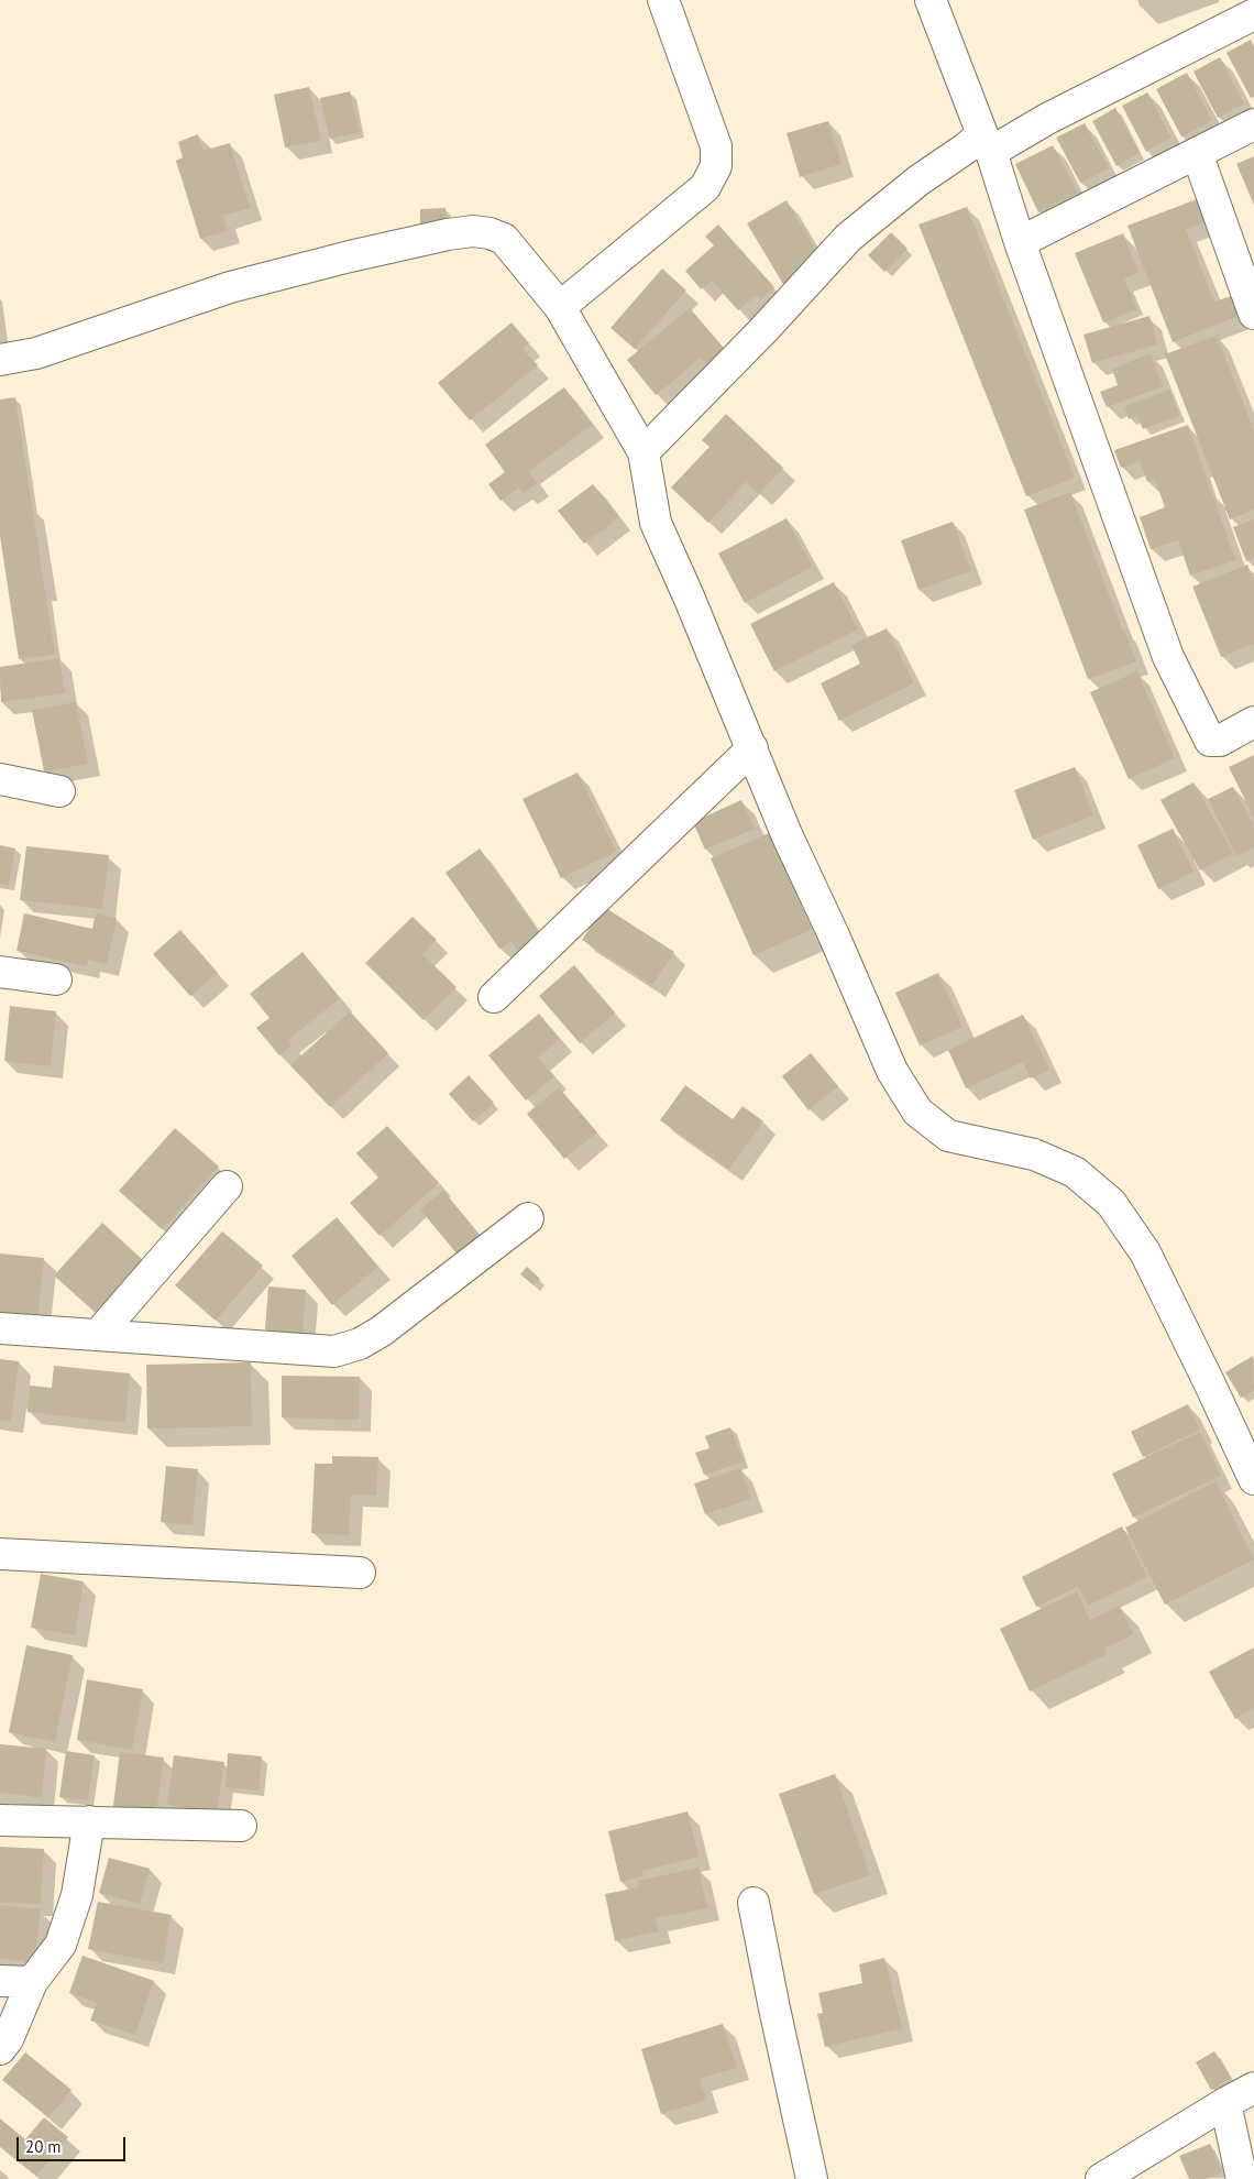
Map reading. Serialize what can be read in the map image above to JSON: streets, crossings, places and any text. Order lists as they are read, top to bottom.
{
  "scale_bar": "20 m"
}
